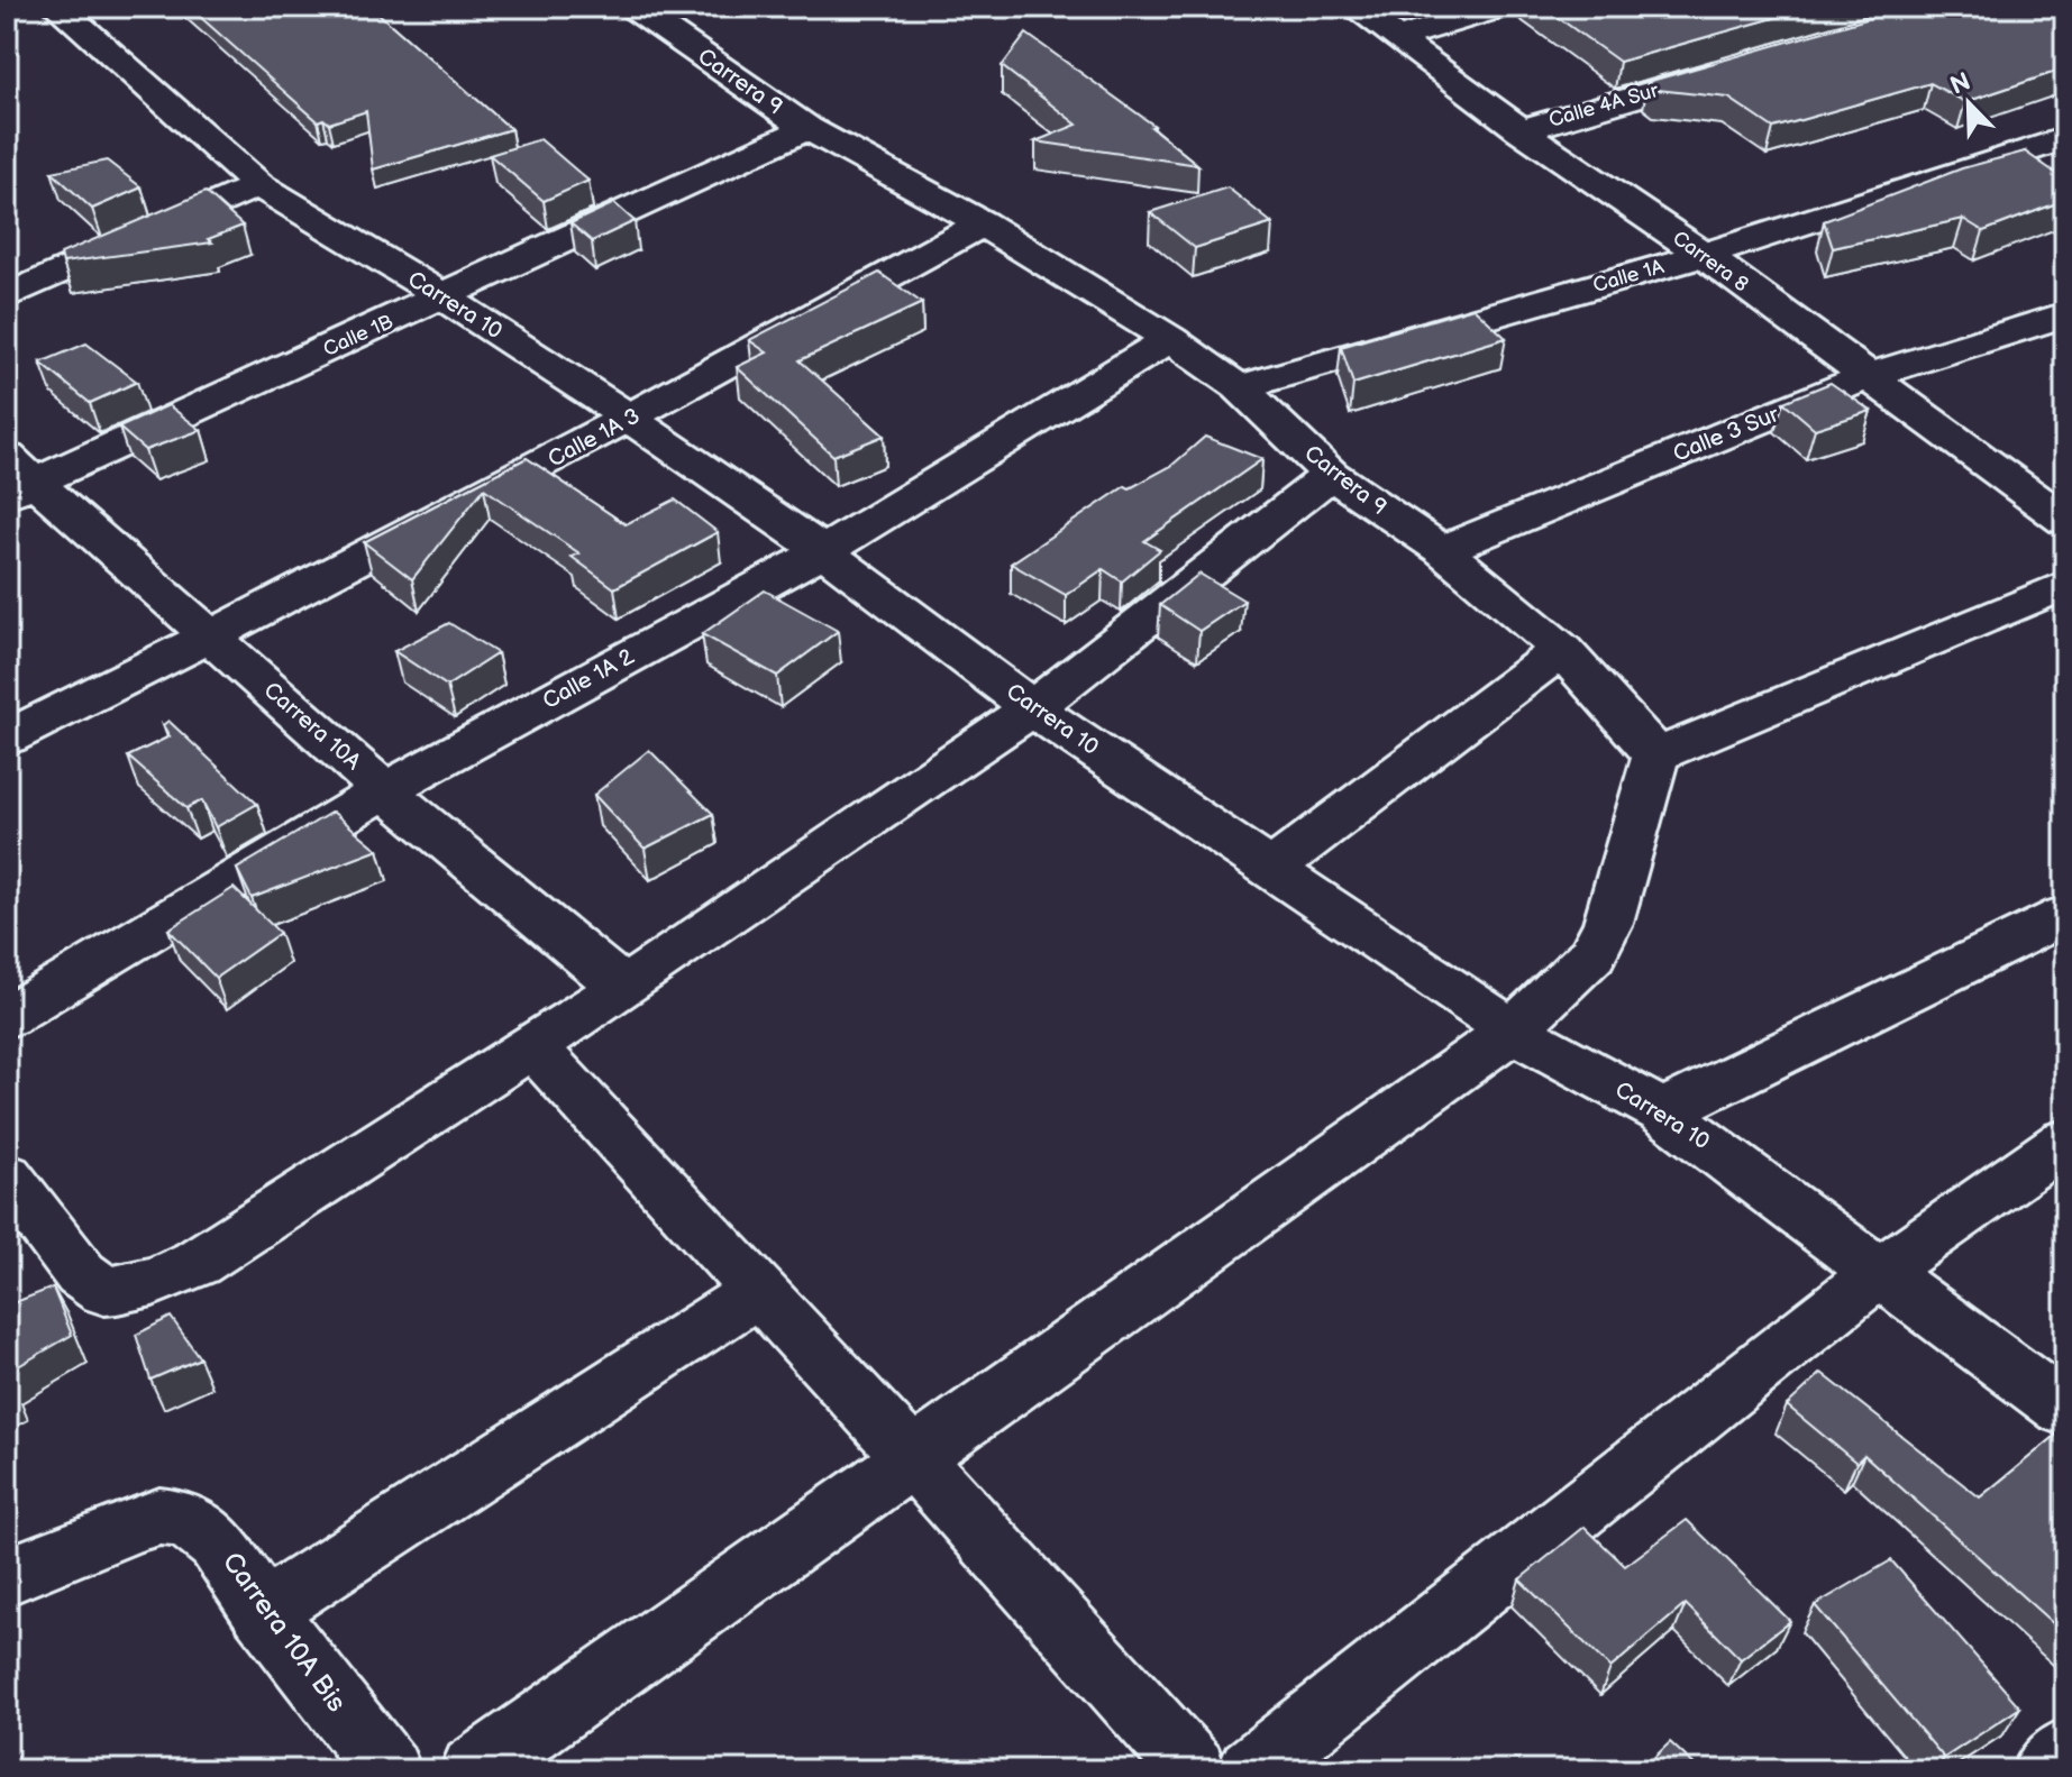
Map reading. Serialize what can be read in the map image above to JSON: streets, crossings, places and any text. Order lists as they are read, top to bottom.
{
  "streets": {
    "street": [
      "Carrera 9",
      "Calle 4A Sur",
      "Carrera 8",
      "Calle 1A",
      "Carrera 10",
      "Calle 1B",
      "Calle 3 Sur",
      "Calle 1A 3",
      "Calle 1A 2",
      "Carrera 10A",
      "Carrera 10A Bis"
    ]
  },
  "crossings": [
    ["Carrera 9", "Calle 1A"],
    ["Carrera 9", "Calle 1B"],
    ["Carrera 9", "Calle 3 Sur"],
    ["Carrera 9", "Calle 1A 3"],
    ["Carrera 9", "Calle 1A 2"],
    ["Calle 4A Sur", "Carrera 8"],
    ["Carrera 8", "Calle 1A"],
    ["Carrera 8", "Calle 3 Sur"],
    ["Carrera 10", "Calle 1B"],
    ["Carrera 10", "Calle 1A 3"],
    ["Carrera 10", "Calle 1A 2"],
    ["Calle 1B", "Carrera 10A"],
    ["Calle 1A 3", "Carrera 10A"],
    ["Calle 1A 2", "Carrera 10A"]
  ],
  "north": "top left"
}
